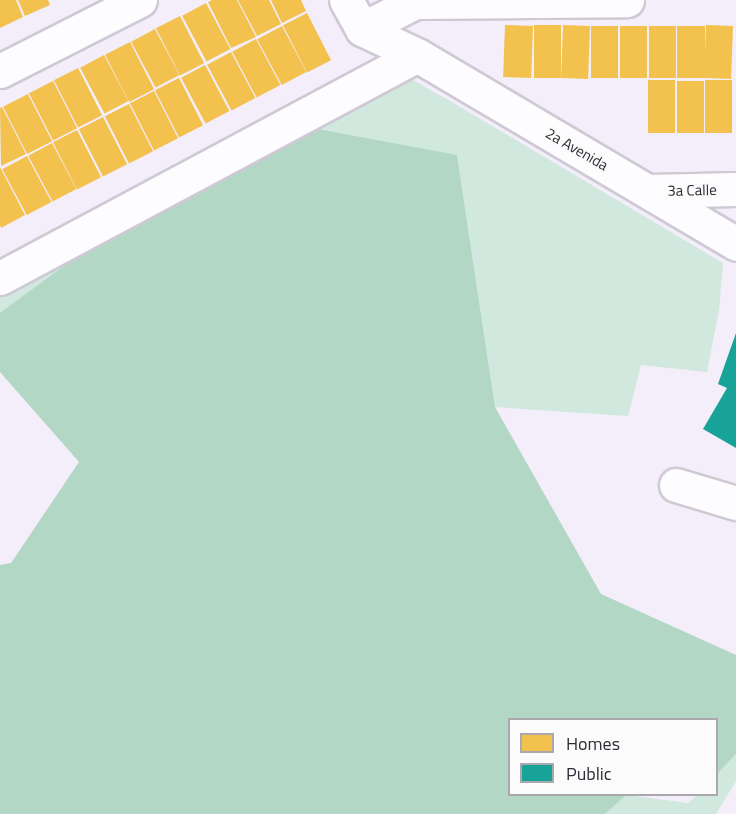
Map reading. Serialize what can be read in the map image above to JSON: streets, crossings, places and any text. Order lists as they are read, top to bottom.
{
  "streets": {
    "street": ["2a Avenida", "3a Calle"]
  },
  "crossings": [
    ["2a Avenida", "3a Calle"]
  ],
  "legend": ["Homes", "Public"]
}
